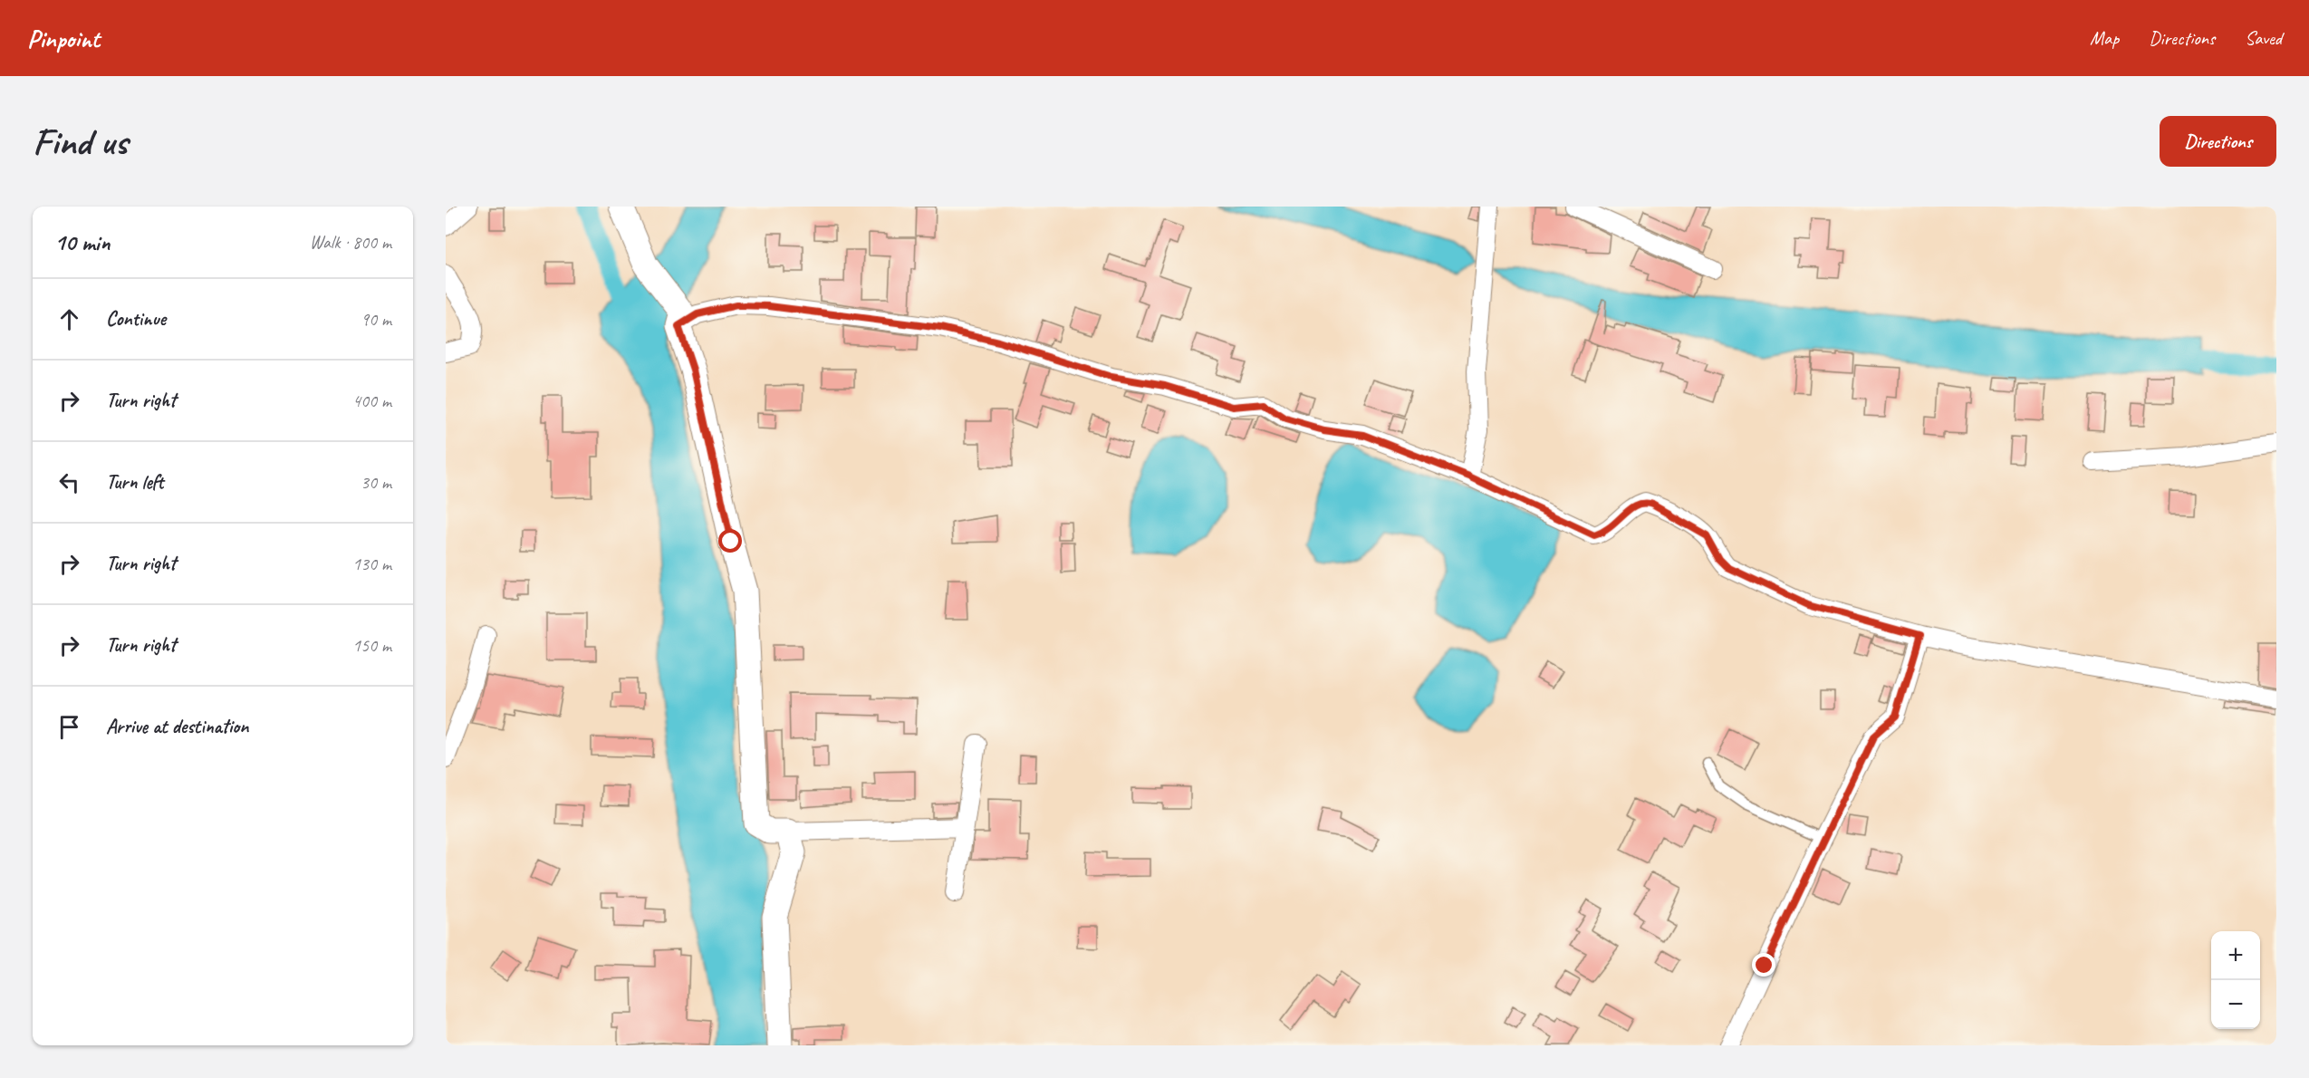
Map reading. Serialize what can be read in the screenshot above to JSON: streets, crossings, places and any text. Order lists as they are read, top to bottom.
{
  "page": {
    "header": "Pinpoint",
    "nav": ["Map", "Directions", "Saved"],
    "buttons": "Directions",
    "title": "Find us",
    "heading": ["10 min", "Walk · 800 m"],
    "list": [
      ["Continue", "90 m"],
      ["Turn right", "400 m"],
      ["Turn left", "30 m"],
      ["Turn right", "130 m"],
      ["Turn right", "150 m"],
      "Arrive at destination"
    ],
    "map_buttons": ["+", "−"]
  }
}
